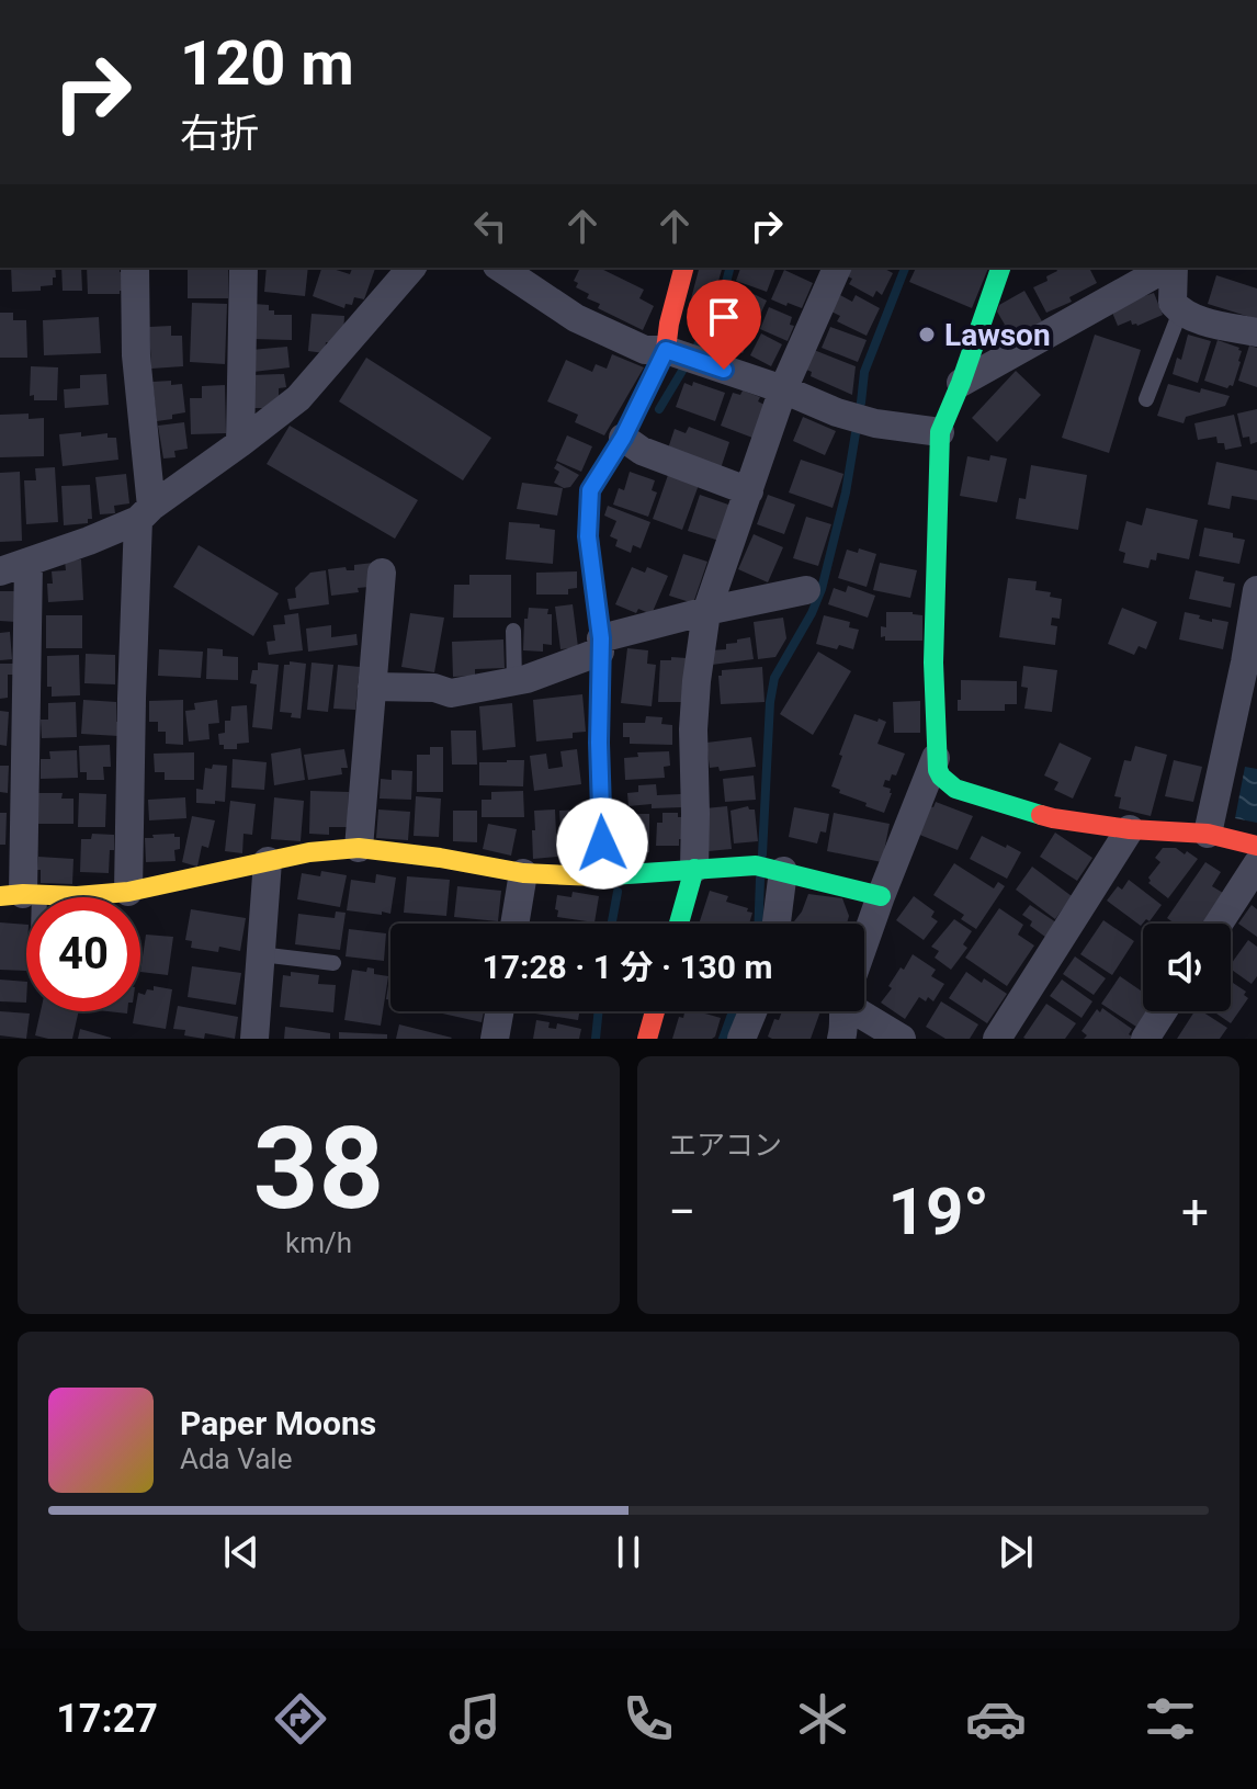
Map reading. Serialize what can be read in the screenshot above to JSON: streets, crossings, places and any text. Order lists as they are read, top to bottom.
{
  "places": ["Lawson"],
  "page": {
    "turn": ["120 m", "右折"],
    "limit": "40",
    "trip": "17:28 · 1 分 · 130 m",
    "tile": [
      ["38", "km/h"],
      "エアコン"
    ],
    "heat": ["−", "19°", "+"],
    "song": ["Paper Moons", "Ada Vale"],
    "tabs": "17:27"
  }
}
